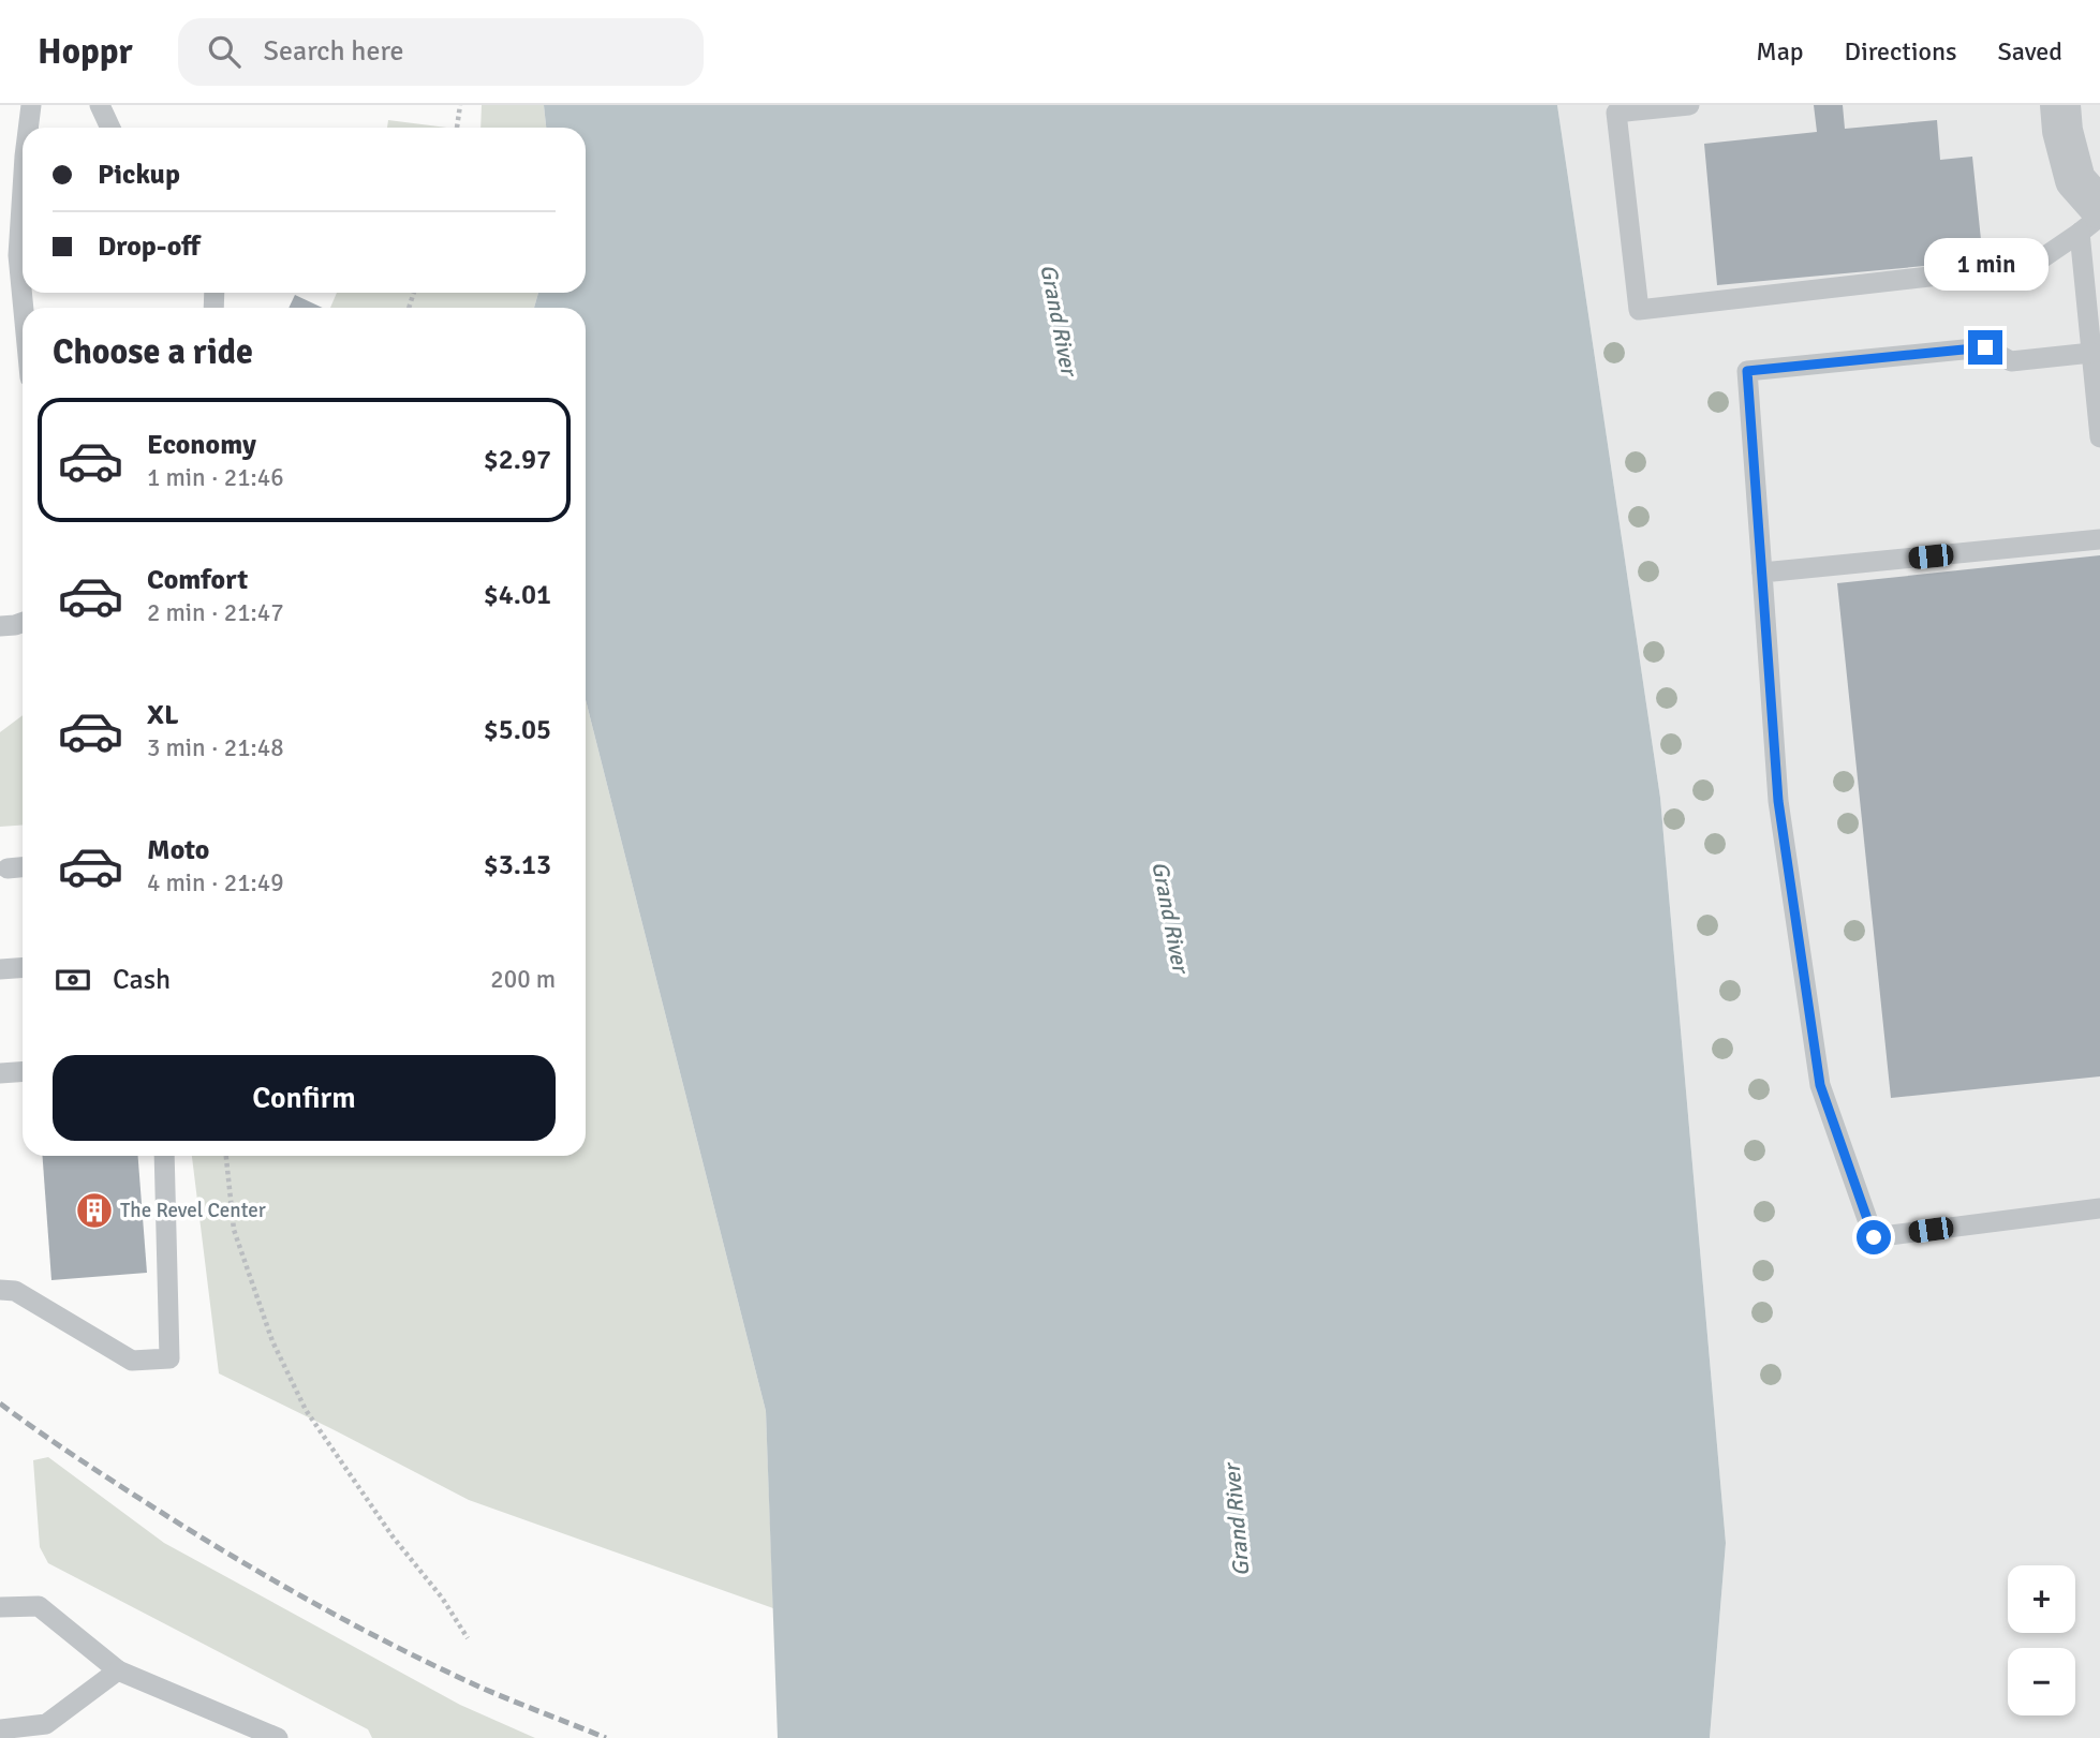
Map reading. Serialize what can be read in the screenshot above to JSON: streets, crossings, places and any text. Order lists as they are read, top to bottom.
{
  "water": ["Grand River"],
  "places": {
    "building": ["The Revel Center"]
  },
  "page": {
    "header": "Hoppr",
    "search": "Search here",
    "nav": ["Map", "Directions", "Saved"],
    "banner": ["Pickup", "Drop-off"],
    "bubble": "1 min",
    "heading": "Choose a ride",
    "list": [
      {
        "name": "Economy",
        "note": "1 min · 21:46",
        "value": "$2.97"
      },
      {
        "name": "Comfort",
        "note": "2 min · 21:47",
        "value": "$4.01"
      },
      {
        "name": "XL",
        "note": "3 min · 21:48",
        "value": "$5.05"
      },
      {
        "name": "Moto",
        "note": "4 min · 21:49",
        "value": "$3.13"
      }
    ],
    "pay": ["Cash", "200 m"],
    "buttons": "Confirm",
    "map_buttons": ["+", "−"]
  }
}
